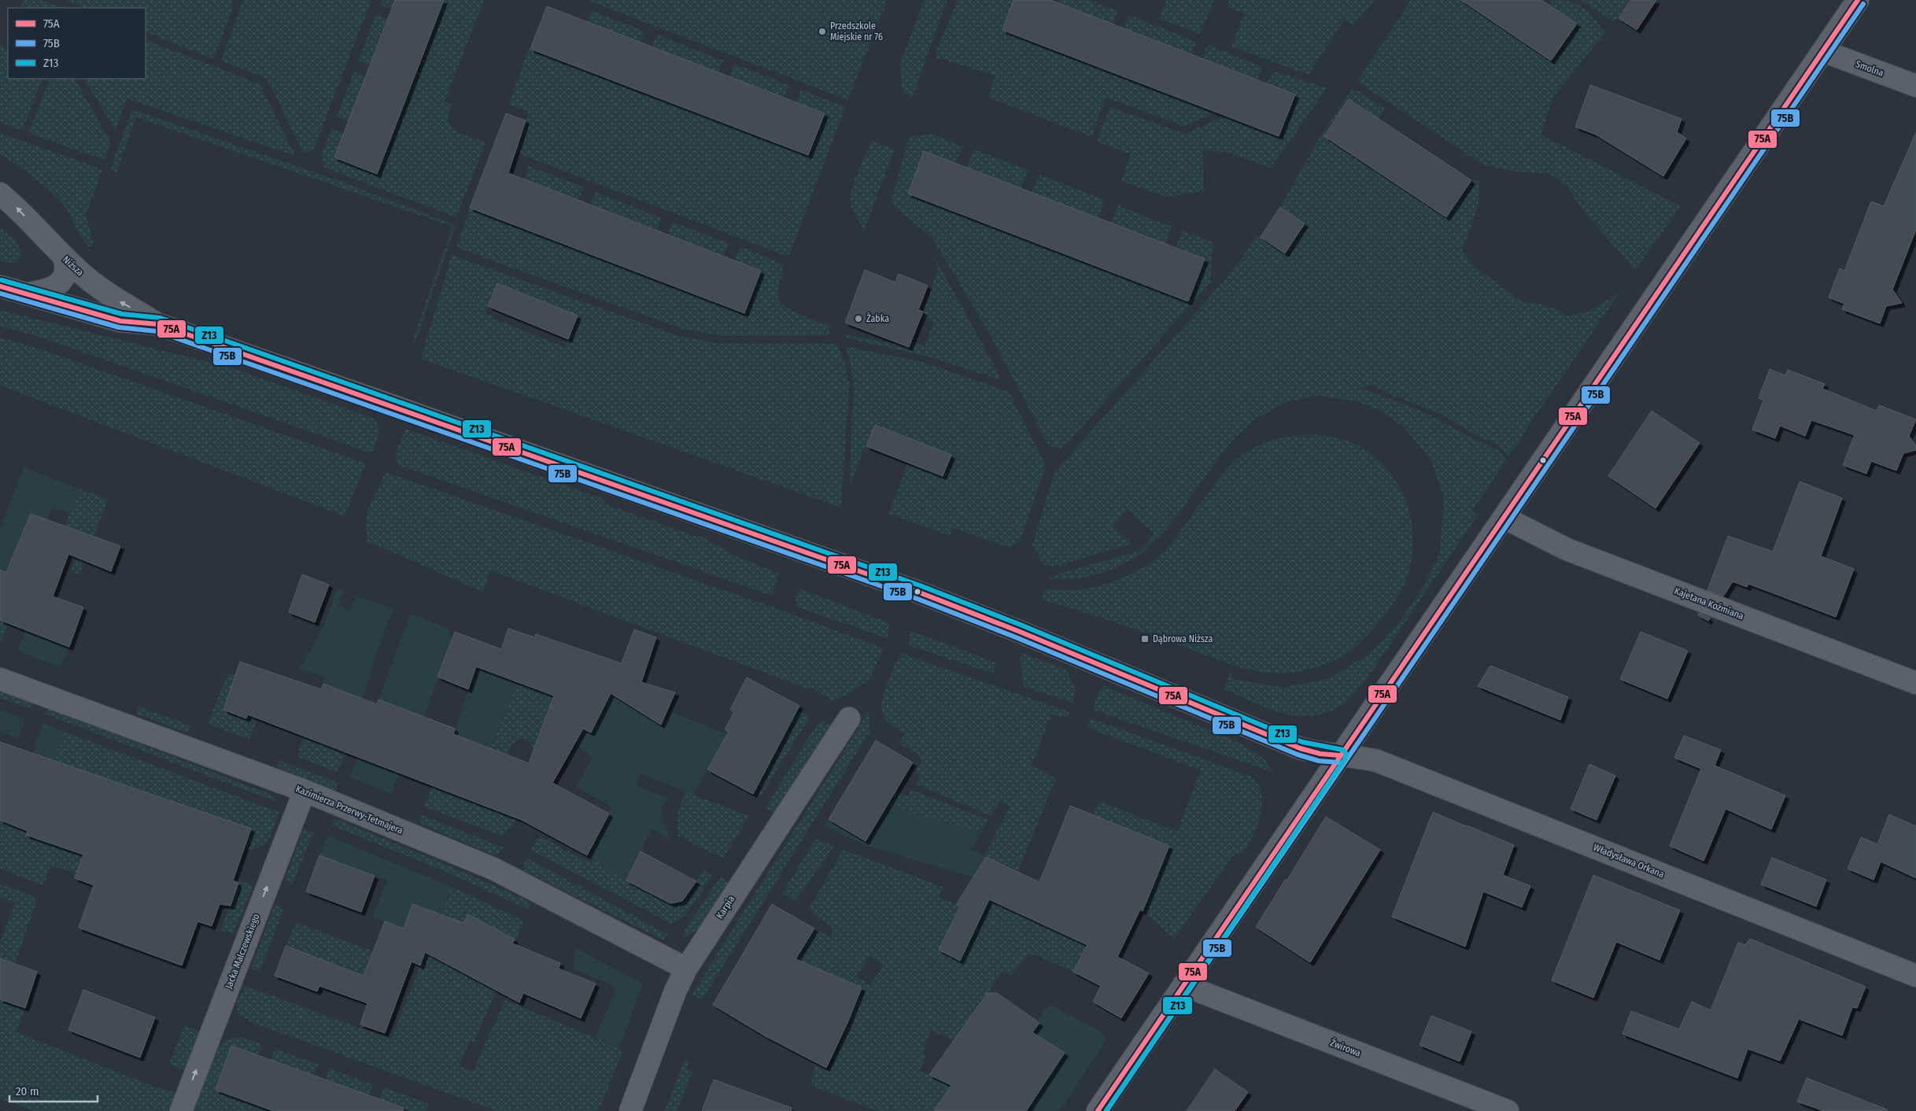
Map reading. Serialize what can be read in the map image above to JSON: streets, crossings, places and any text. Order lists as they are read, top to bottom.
{
  "streets": {
    "street": [
      "Smolna",
      "Niższa",
      "Kajetana Koźmiana",
      "Kazimierza Przerwy-Tetmajera",
      "Władysława Orkana",
      "Karpia",
      "Jacka Malczewskiego",
      "Żwirowa"
    ]
  },
  "crossings": [
    ["Niższa", "Władysława Orkana"],
    ["Kazimierza Przerwy-Tetmajera", "Karpia"],
    ["Kazimierza Przerwy-Tetmajera", "Jacka Malczewskiego"]
  ],
  "one_way": ["Jacka Malczewskiego"],
  "places": {
    "other": ["Przedszkole Miejskie nr 76", "Żabka"],
    "transit": ["Dąbrowa Niższa"]
  },
  "lines": ["transit line 75A", "transit line 75B", "transit line Z13"],
  "legend": ["75A", "75B", "Z13"],
  "scale_bar": "20 m"
}
